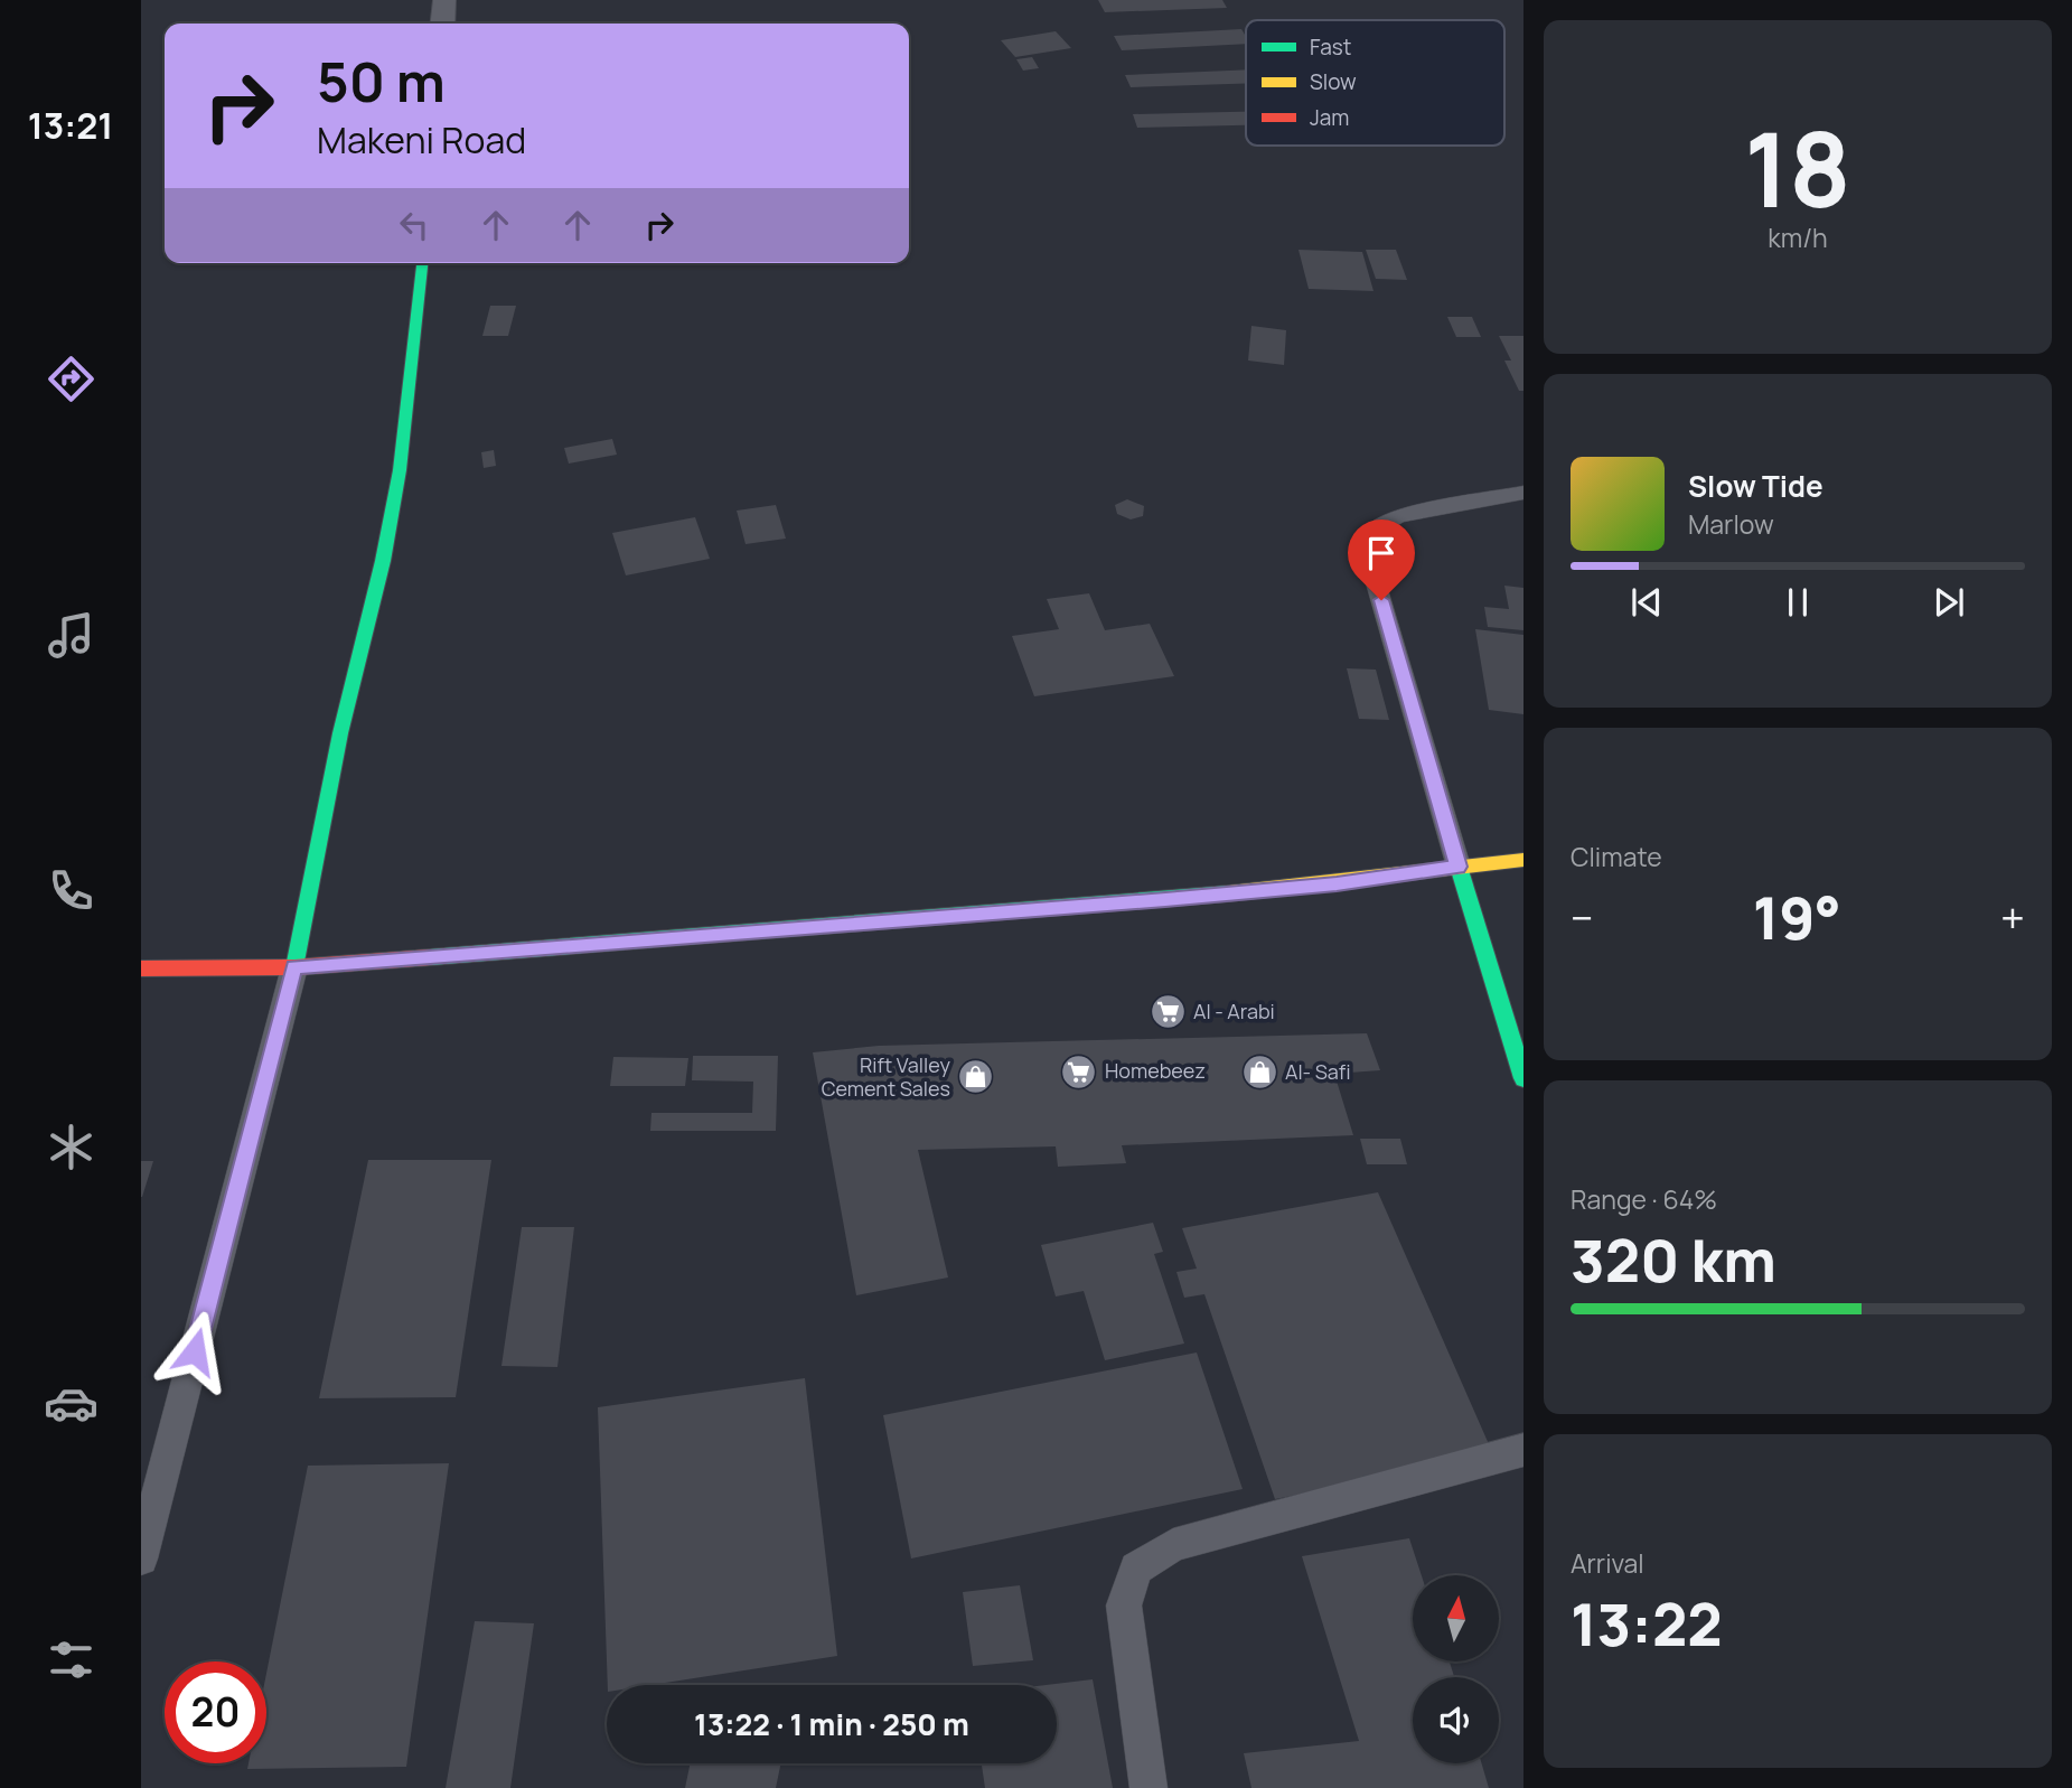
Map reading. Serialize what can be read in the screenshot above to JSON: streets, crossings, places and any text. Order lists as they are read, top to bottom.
{
  "places": {
    "supermarket": ["Al - Arabi", "Homebeez"],
    "shop": ["Al- Safi", "Rift Valley Cement Sales"]
  },
  "legend": ["Fast", "Slow", "Jam"],
  "north": "top",
  "page": {
    "tabs": "13:21",
    "tile": [
      ["18", "km/h"],
      "Climate",
      ["Range · 64%", "320 km"],
      ["Arrival", "13:22"]
    ],
    "turn": ["50 m", "Makeni Road"],
    "song": ["Slow Tide", "Marlow"],
    "heat": ["−", "19°", "+"],
    "limit": "20",
    "trip": "13:22 · 1 min · 250 m"
  }
}
